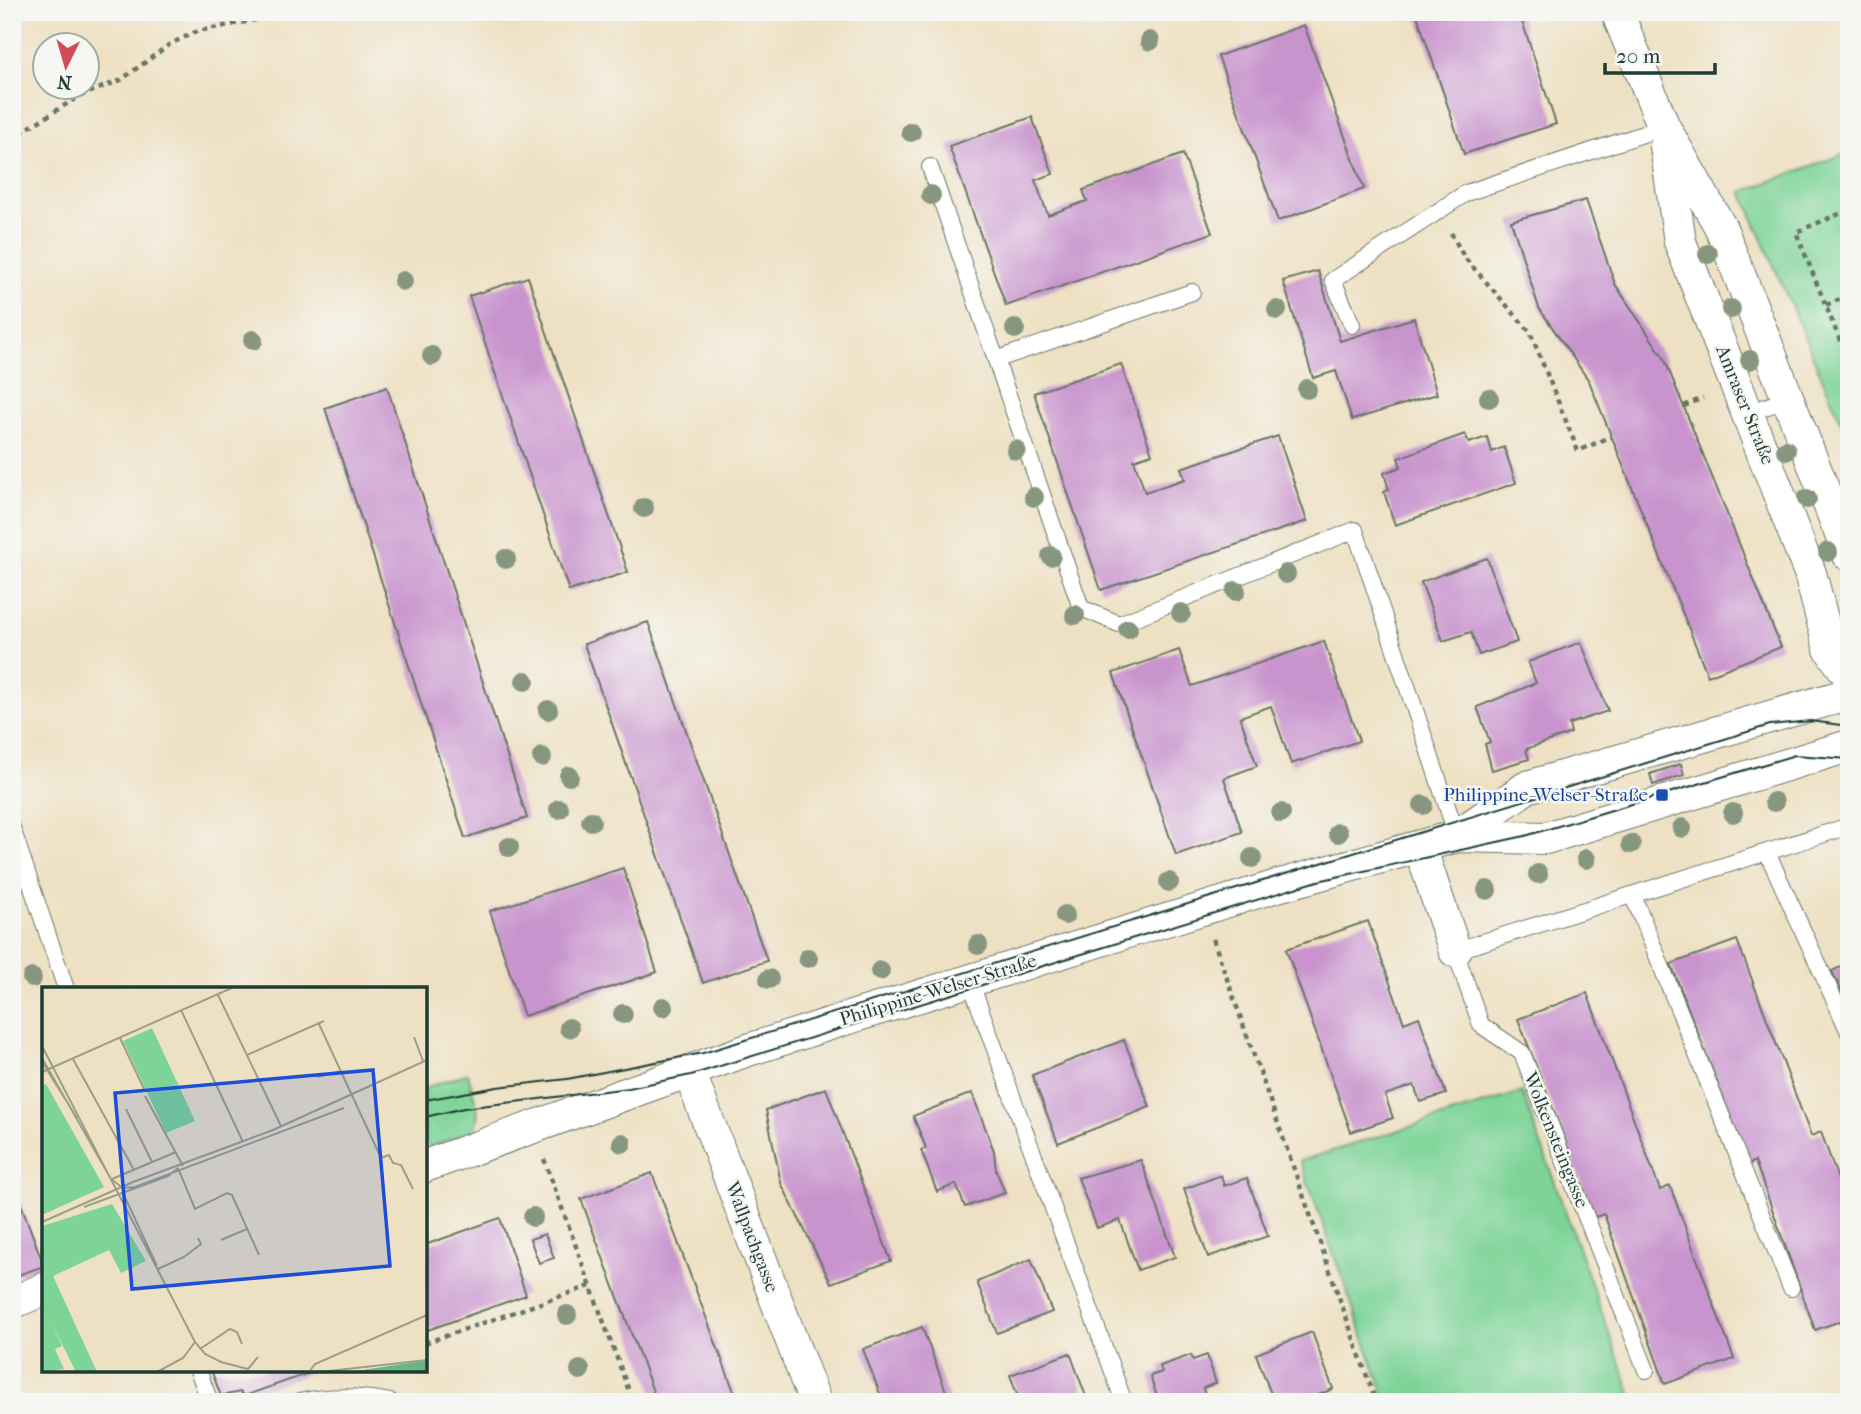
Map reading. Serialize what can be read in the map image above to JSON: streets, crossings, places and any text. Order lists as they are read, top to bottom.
{
  "streets": {
    "street": [
      "Amraser Straße",
      "Philippine-Welser-Straße",
      "Wolkensteingasse",
      "Wallpachgasse"
    ]
  },
  "crossings": [
    ["Philippine-Welser-Straße", "Wolkensteingasse"],
    ["Philippine-Welser-Straße", "Wallpachgasse"]
  ],
  "places": {
    "transit": ["Philippine-Welser-Straße"]
  },
  "scale_bar": "20 m",
  "north": "bottom"
}
